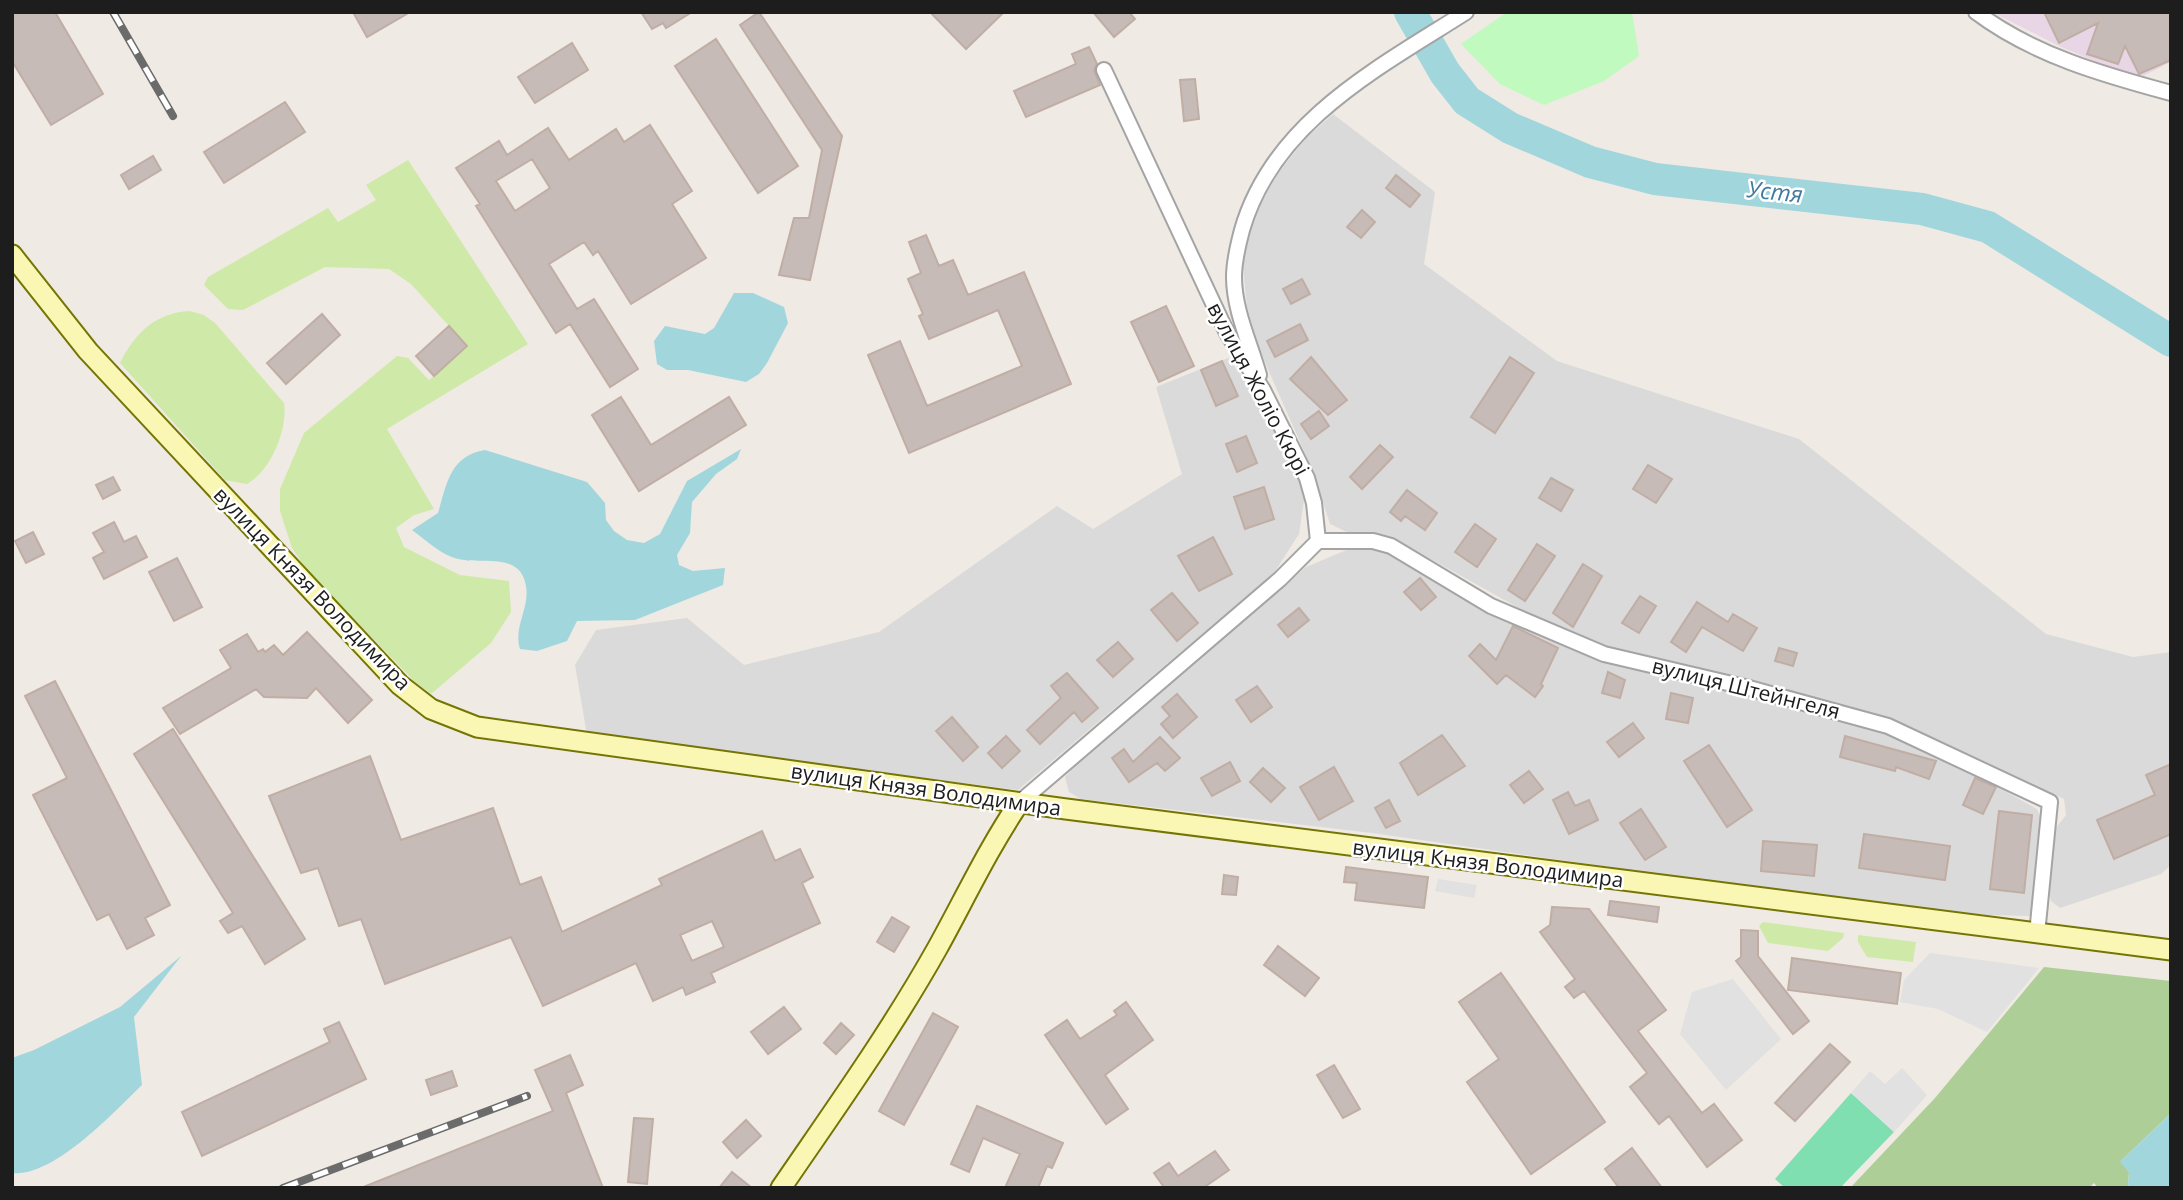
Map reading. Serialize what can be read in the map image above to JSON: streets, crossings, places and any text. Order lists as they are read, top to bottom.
{
  "streets": {
    "main road": ["вулиця Князя Володимира"],
    "street": ["вулиця Жоліо Кюрі", "вулиця Штейнгеля"]
  },
  "crossings": [
    ["вулиця Жоліо Кюрі", "вулиця Штейнгеля"],
    ["вулиця Князя Володимира", "вулиця Штейнгеля"]
  ],
  "water": ["Устя"]
}
